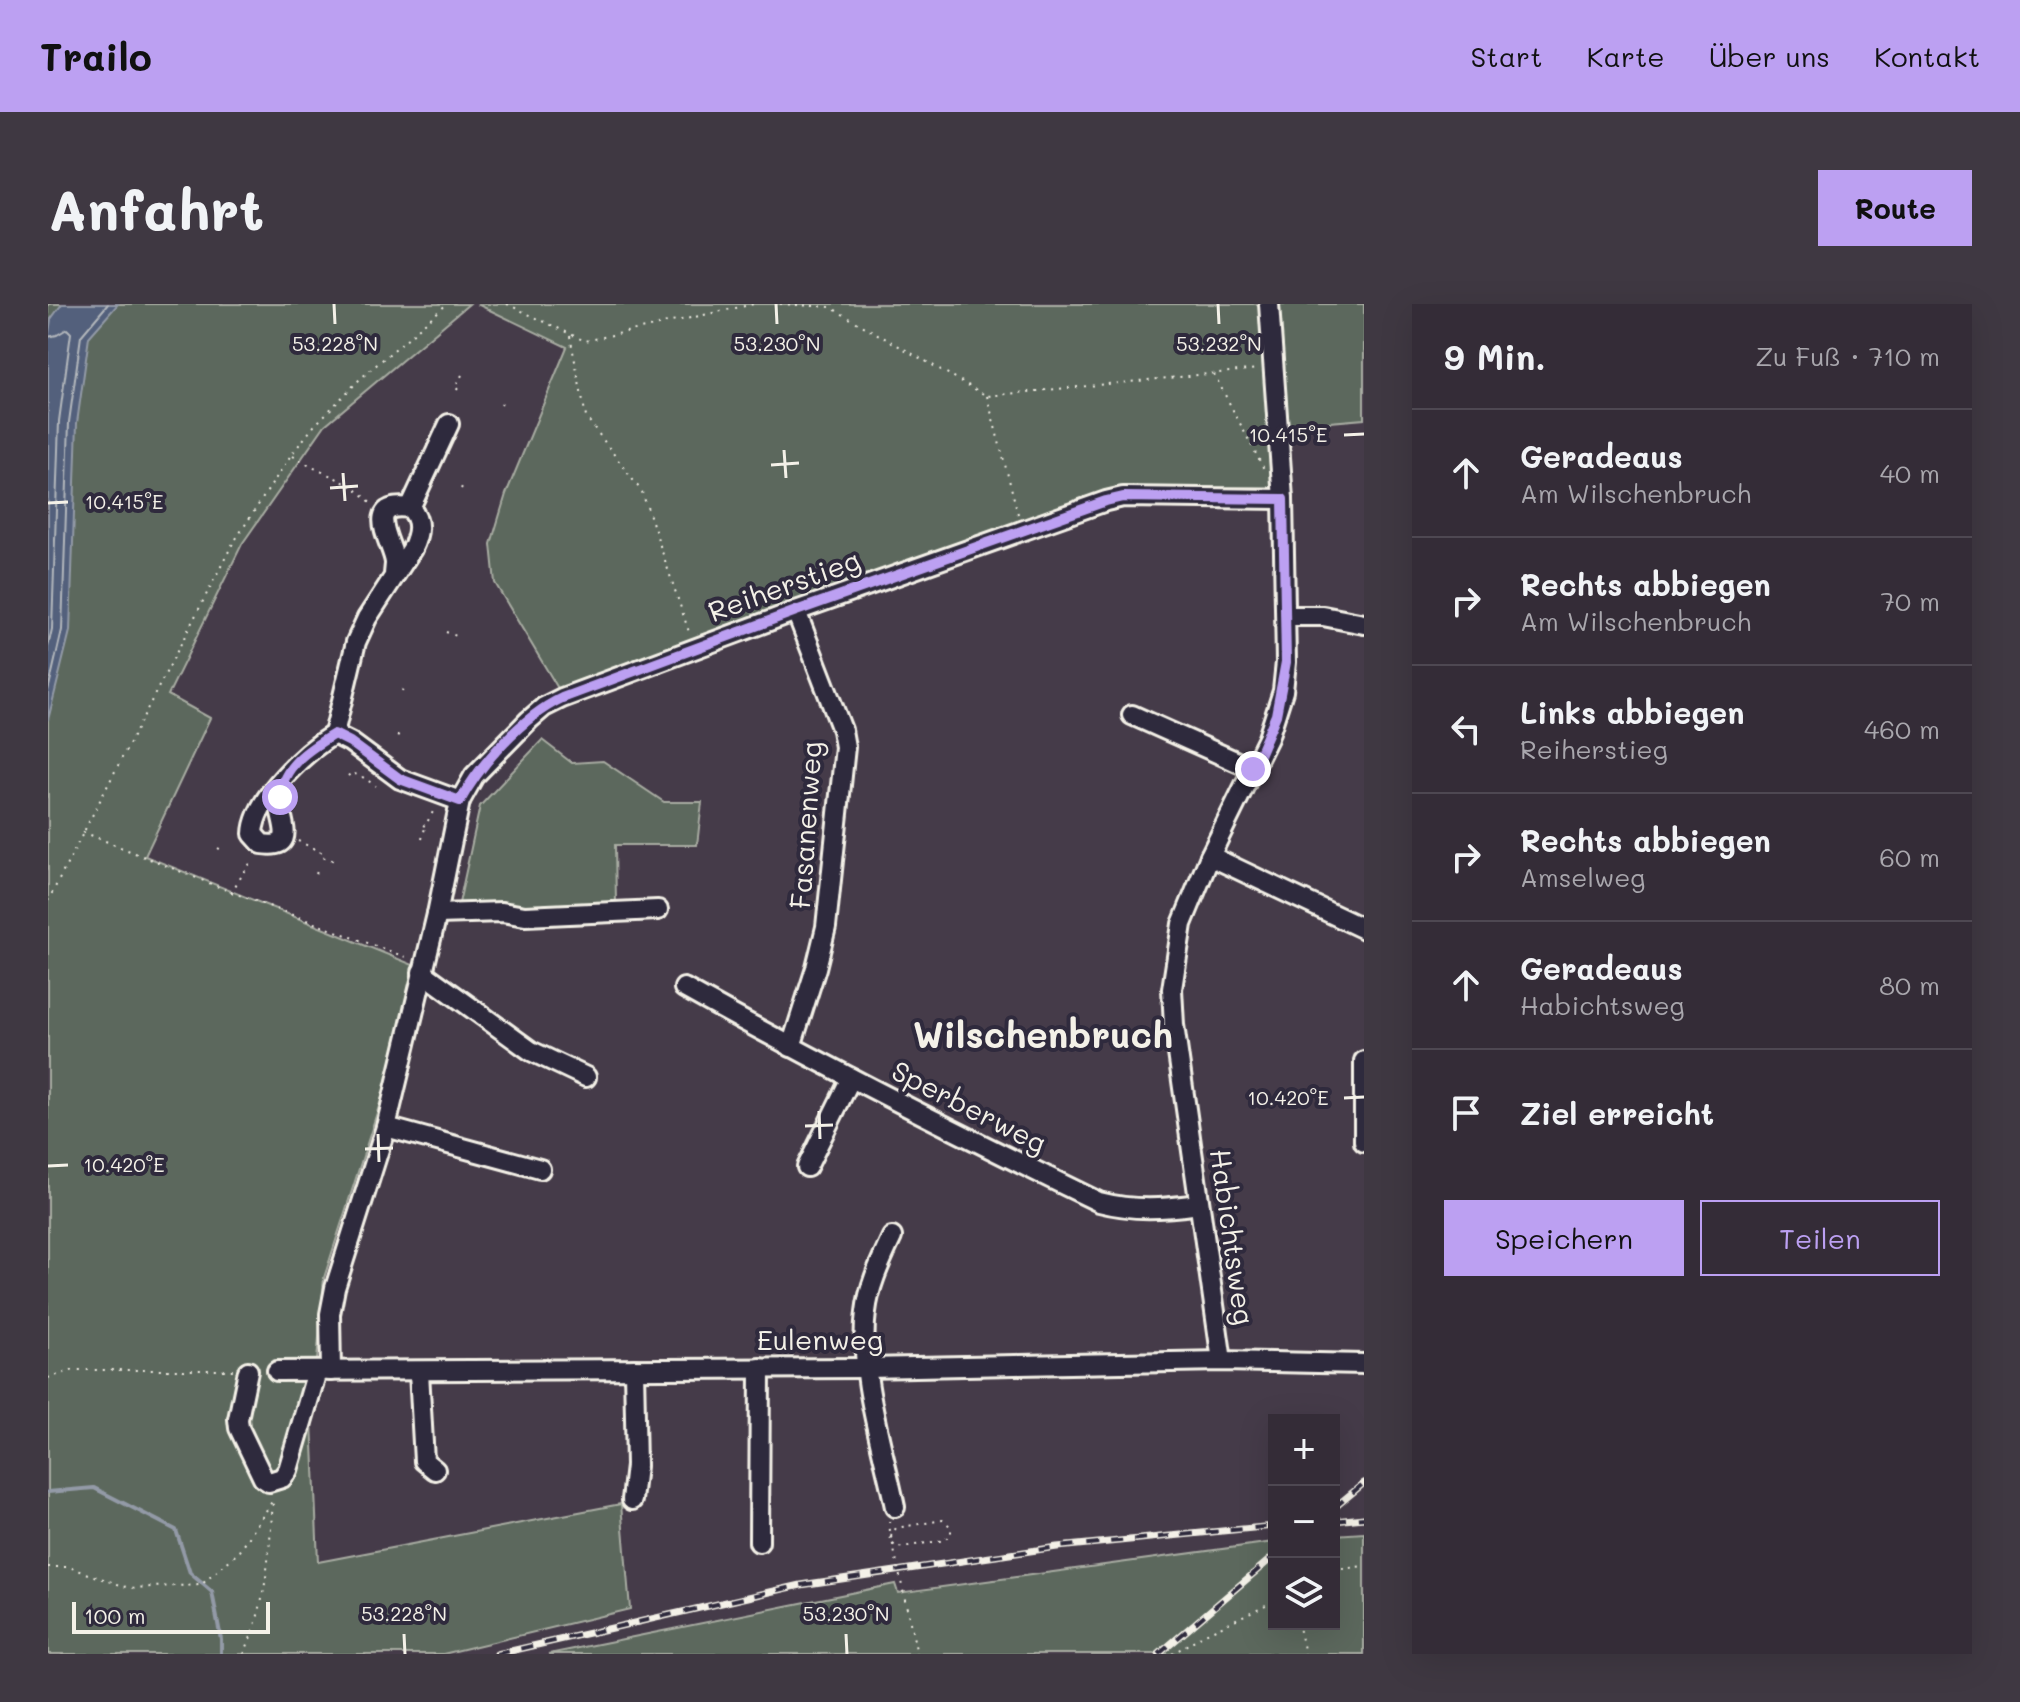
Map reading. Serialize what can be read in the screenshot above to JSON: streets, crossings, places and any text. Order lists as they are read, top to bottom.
{
  "streets": {
    "street": [
      "Reiherstieg",
      "Fasanenweg",
      "Sperberweg",
      "Habichtsweg",
      "Eulenweg"
    ]
  },
  "crossings": [
    ["Reiherstieg", "Fasanenweg"],
    ["Reiherstieg", "Habichtsweg"],
    ["Reiherstieg", "Eulenweg"],
    ["Fasanenweg", "Sperberweg"],
    ["Sperberweg", "Habichtsweg"],
    ["Habichtsweg", "Eulenweg"]
  ],
  "districts": ["Wilschenbruch"],
  "scale_bar": "100 m",
  "page": {
    "header": "Trailo",
    "nav": [
      "Start",
      "Karte",
      "Über uns",
      "Kontakt"
    ],
    "buttons": [
      "Route",
      ["Speichern", "Teilen"]
    ],
    "title": "Anfahrt",
    "heading": ["9 Min.", "Zu Fuß · 710 m"],
    "list": [
      ["Geradeaus", "Am Wilschenbruch", "40 m"],
      ["Rechts abbiegen", "Am Wilschenbruch", "70 m"],
      ["Links abbiegen", "Reiherstieg", "460 m"],
      ["Rechts abbiegen", "Amselweg", "60 m"],
      ["Geradeaus", "Habichtsweg", "80 m"],
      "Ziel erreicht"
    ],
    "map_buttons": ["+", "−"],
    "scale": "100 m"
  },
  "coordinates": [
    "53.228°N",
    "53.230°N",
    "53.232°N",
    "10.415°E",
    "10.420°E"
  ]
}
